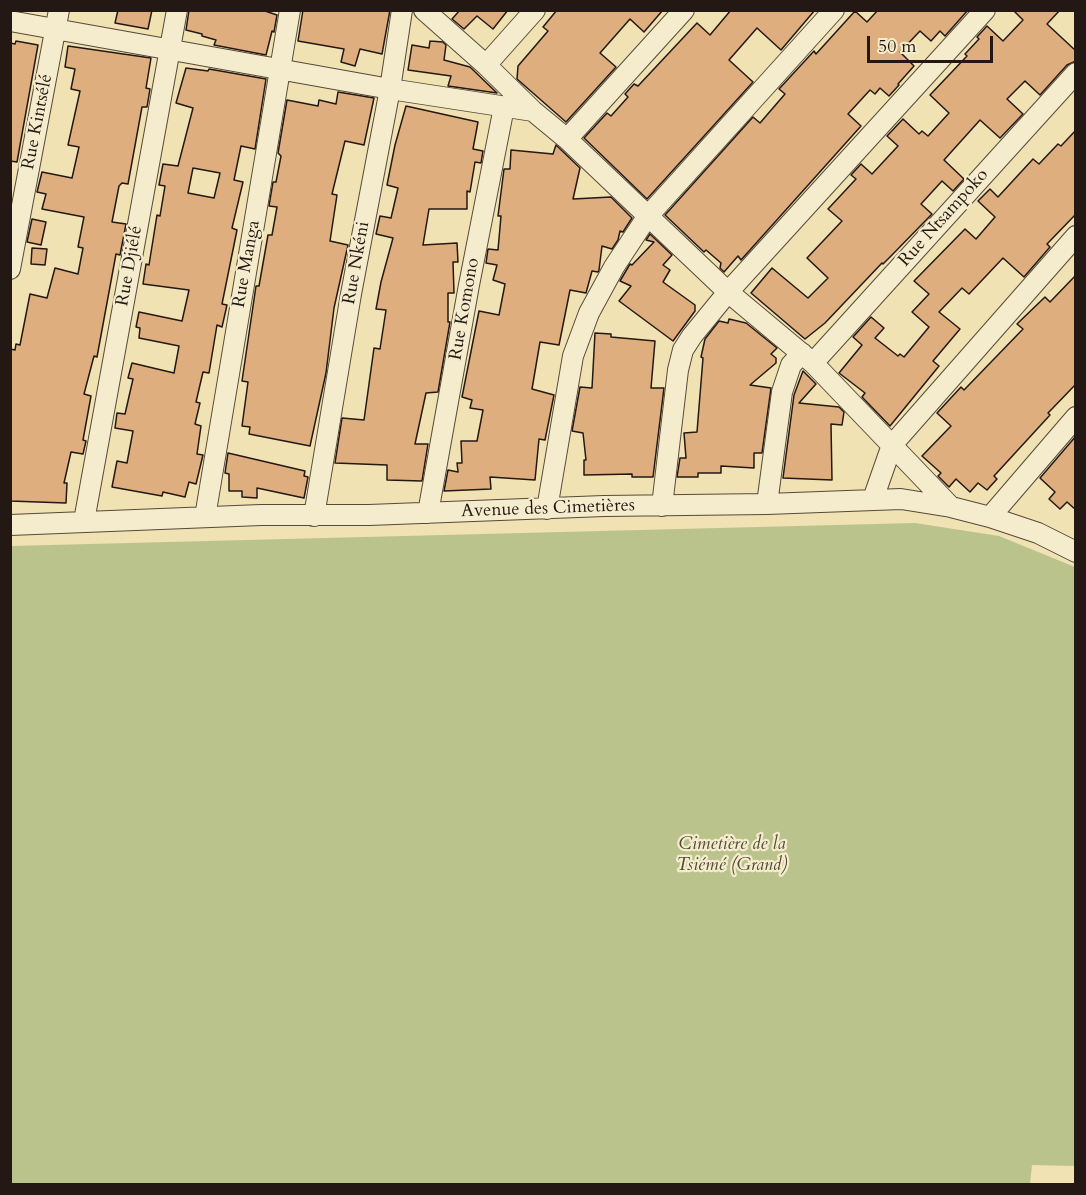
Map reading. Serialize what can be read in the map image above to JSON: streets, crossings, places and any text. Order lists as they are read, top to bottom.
{
  "streets": {
    "street": [
      "Rue Kintsélé",
      "Rue Ntsampoko",
      "Rue Nkéni",
      "Rue Manga",
      "Rue Djiélé",
      "Rue Komono",
      "Avenue des Cimetières"
    ]
  },
  "crossings": [
    ["Rue Ntsampoko", "Avenue des Cimetières"],
    ["Rue Nkéni", "Avenue des Cimetières"],
    ["Rue Manga", "Avenue des Cimetières"],
    ["Rue Djiélé", "Avenue des Cimetières"],
    ["Rue Komono", "Avenue des Cimetières"]
  ],
  "parks": ["Cimetière de la Tsiémé (Grand)"],
  "scale_bar": "50 m"
}
